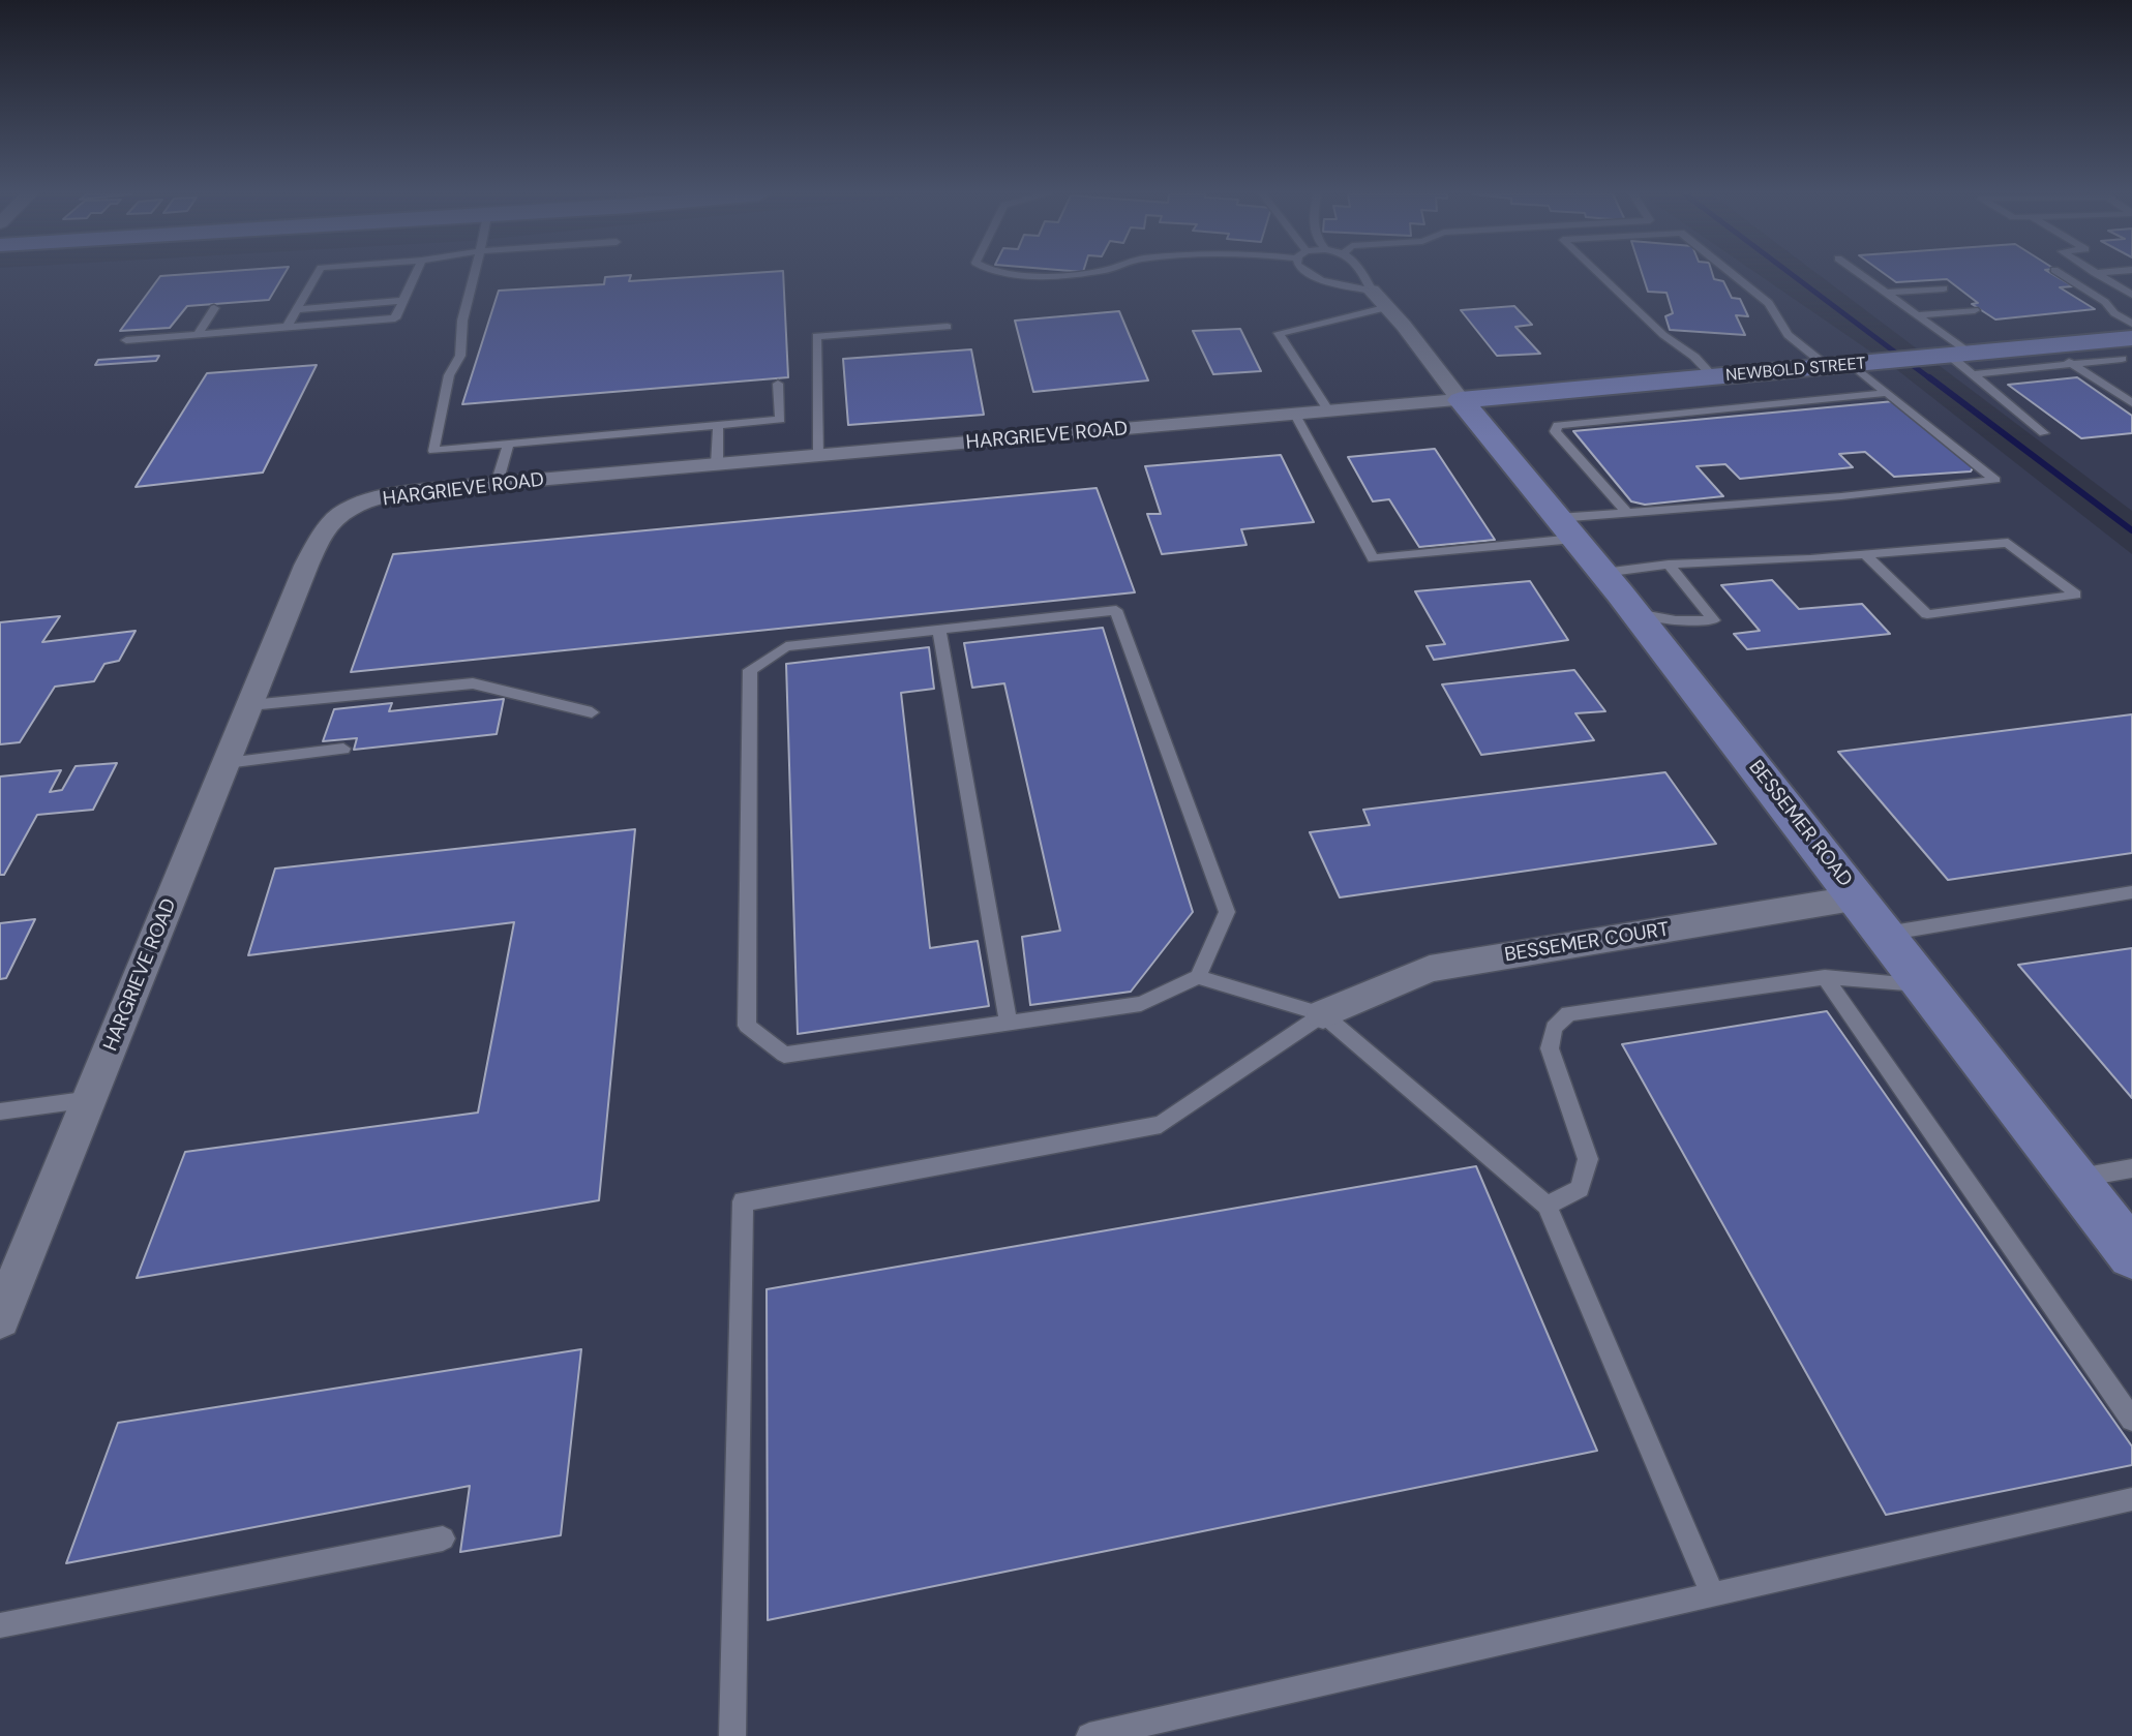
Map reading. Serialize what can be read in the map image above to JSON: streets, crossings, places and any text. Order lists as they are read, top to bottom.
{
  "streets": {
    "street": [
      "NEWBOLD STREET",
      "HARGRIEVE ROAD",
      "BESSEMER ROAD",
      "BESSEMER COURT"
    ]
  },
  "crossings": [
    ["NEWBOLD STREET", "HARGRIEVE ROAD"],
    ["NEWBOLD STREET", "BESSEMER ROAD"],
    ["HARGRIEVE ROAD", "BESSEMER ROAD"],
    ["BESSEMER ROAD", "BESSEMER COURT"]
  ]
}
